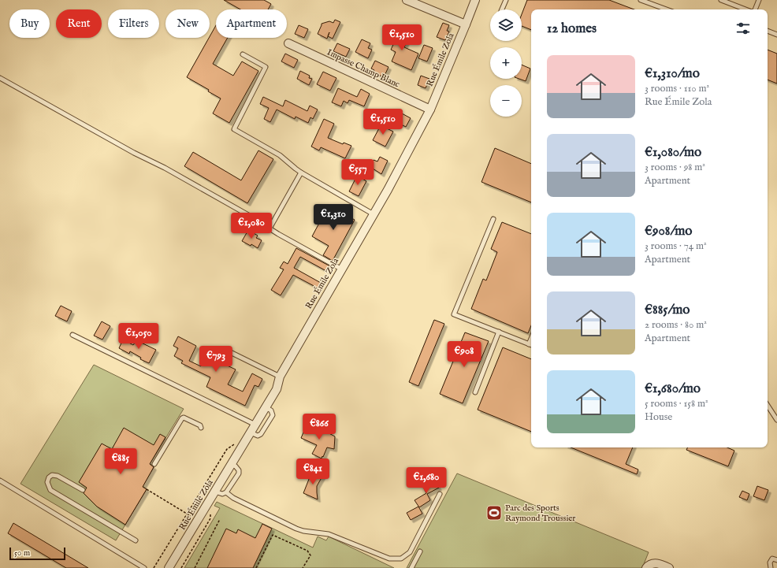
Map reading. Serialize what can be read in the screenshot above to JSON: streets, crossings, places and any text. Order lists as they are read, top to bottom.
{
  "streets": {
    "street": ["Rue Émile Zola", "Impasse Champ Blanc"]
  },
  "crossings": [
    ["Rue Émile Zola", "Impasse Champ Blanc"]
  ],
  "places": {
    "sports": ["Parc des Sports Raymond Troussier"]
  },
  "scale_bar": "50 m",
  "page": {
    "map_buttons": ["+", "−"],
    "chip": [
      "Buy",
      "Rent",
      "Filters",
      "New",
      "Apartment"
    ],
    "heading": "12 homes",
    "price": [
      "€1,510",
      "€1,510",
      "€557",
      "€1,310",
      "€1,080",
      "€1,050",
      "€908",
      "€793",
      "€866",
      "€885",
      "€841",
      "€1,680"
    ],
    "list": [
      {
        "name": "€1,310/mo",
        "note": "3 rooms · 110 m² · Rue Émile Zola"
      },
      {
        "name": "€1,080/mo",
        "note": "3 rooms · 98 m² · Apartment"
      },
      {
        "name": "€908/mo",
        "note": "3 rooms · 74 m² · Apartment"
      },
      {
        "name": "€885/mo",
        "note": "2 rooms · 80 m² · Apartment"
      },
      {
        "name": "€1,680/mo",
        "note": "5 rooms · 158 m² · House"
      }
    ],
    "scale": "50 m"
  }
}
